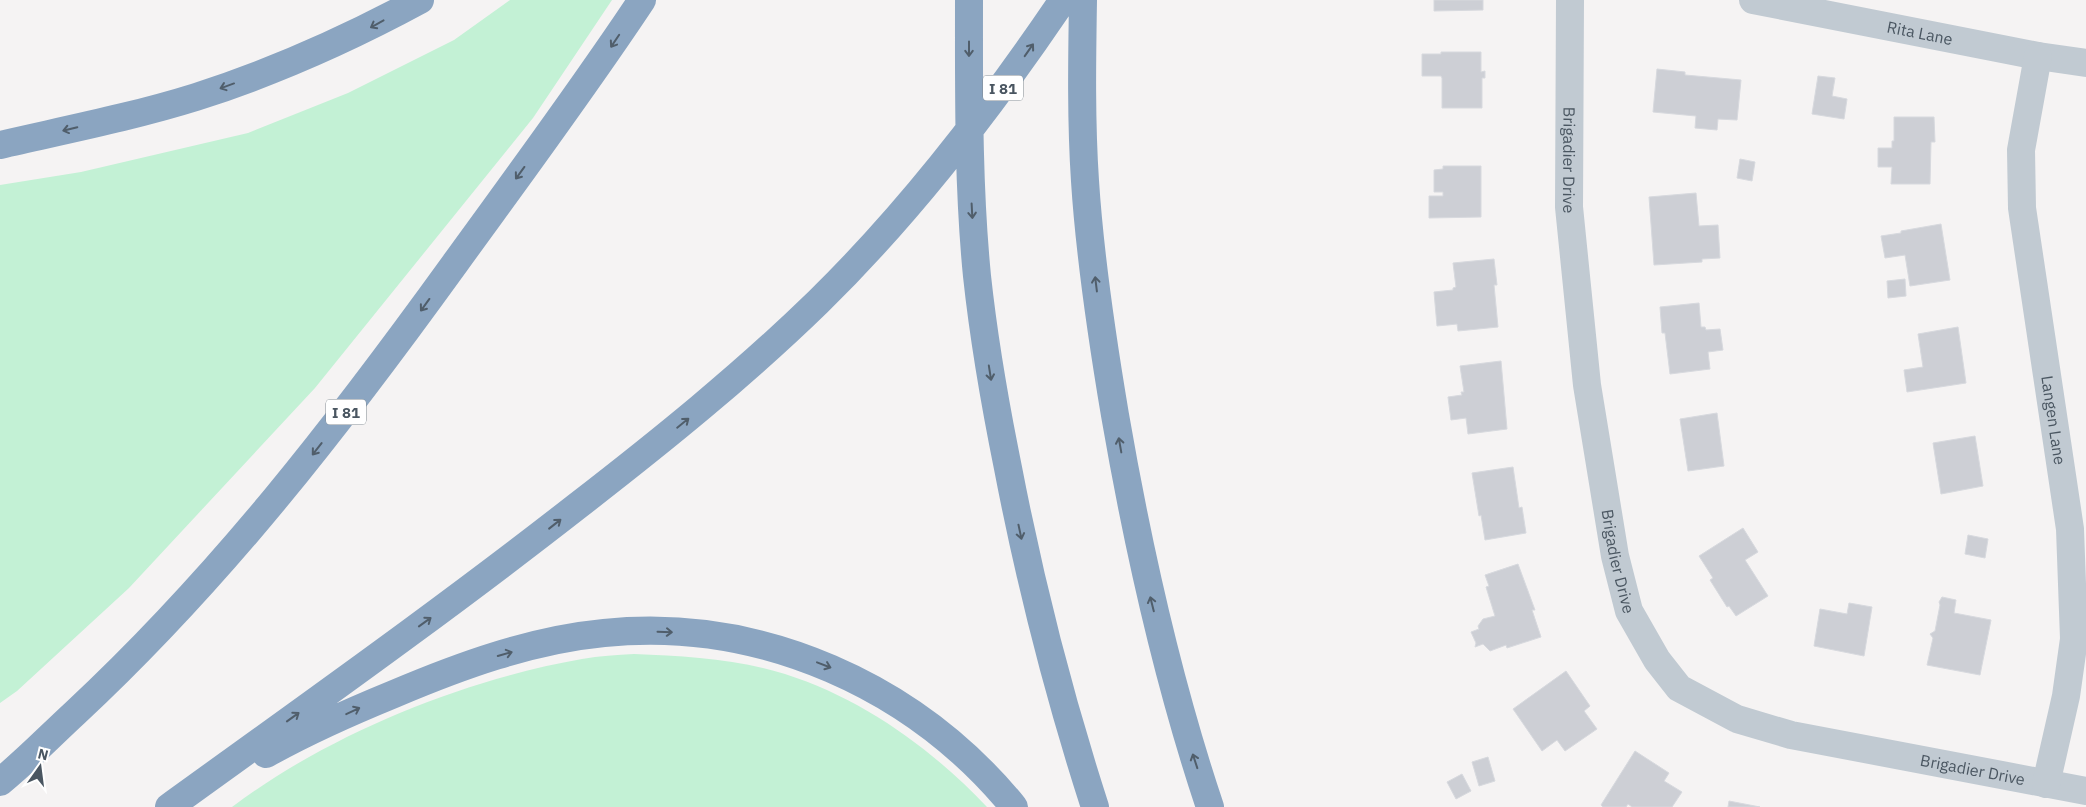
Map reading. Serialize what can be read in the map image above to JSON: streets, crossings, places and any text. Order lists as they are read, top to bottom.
{
  "streets": {
    "highway": ["I 81"],
    "street": ["Rita Lane", "Brigadier Drive", "Langen Lane"]
  },
  "crossings": [
    ["Rita Lane", "Langen Lane"],
    ["Brigadier Drive", "Langen Lane"]
  ],
  "north": "top"
}
